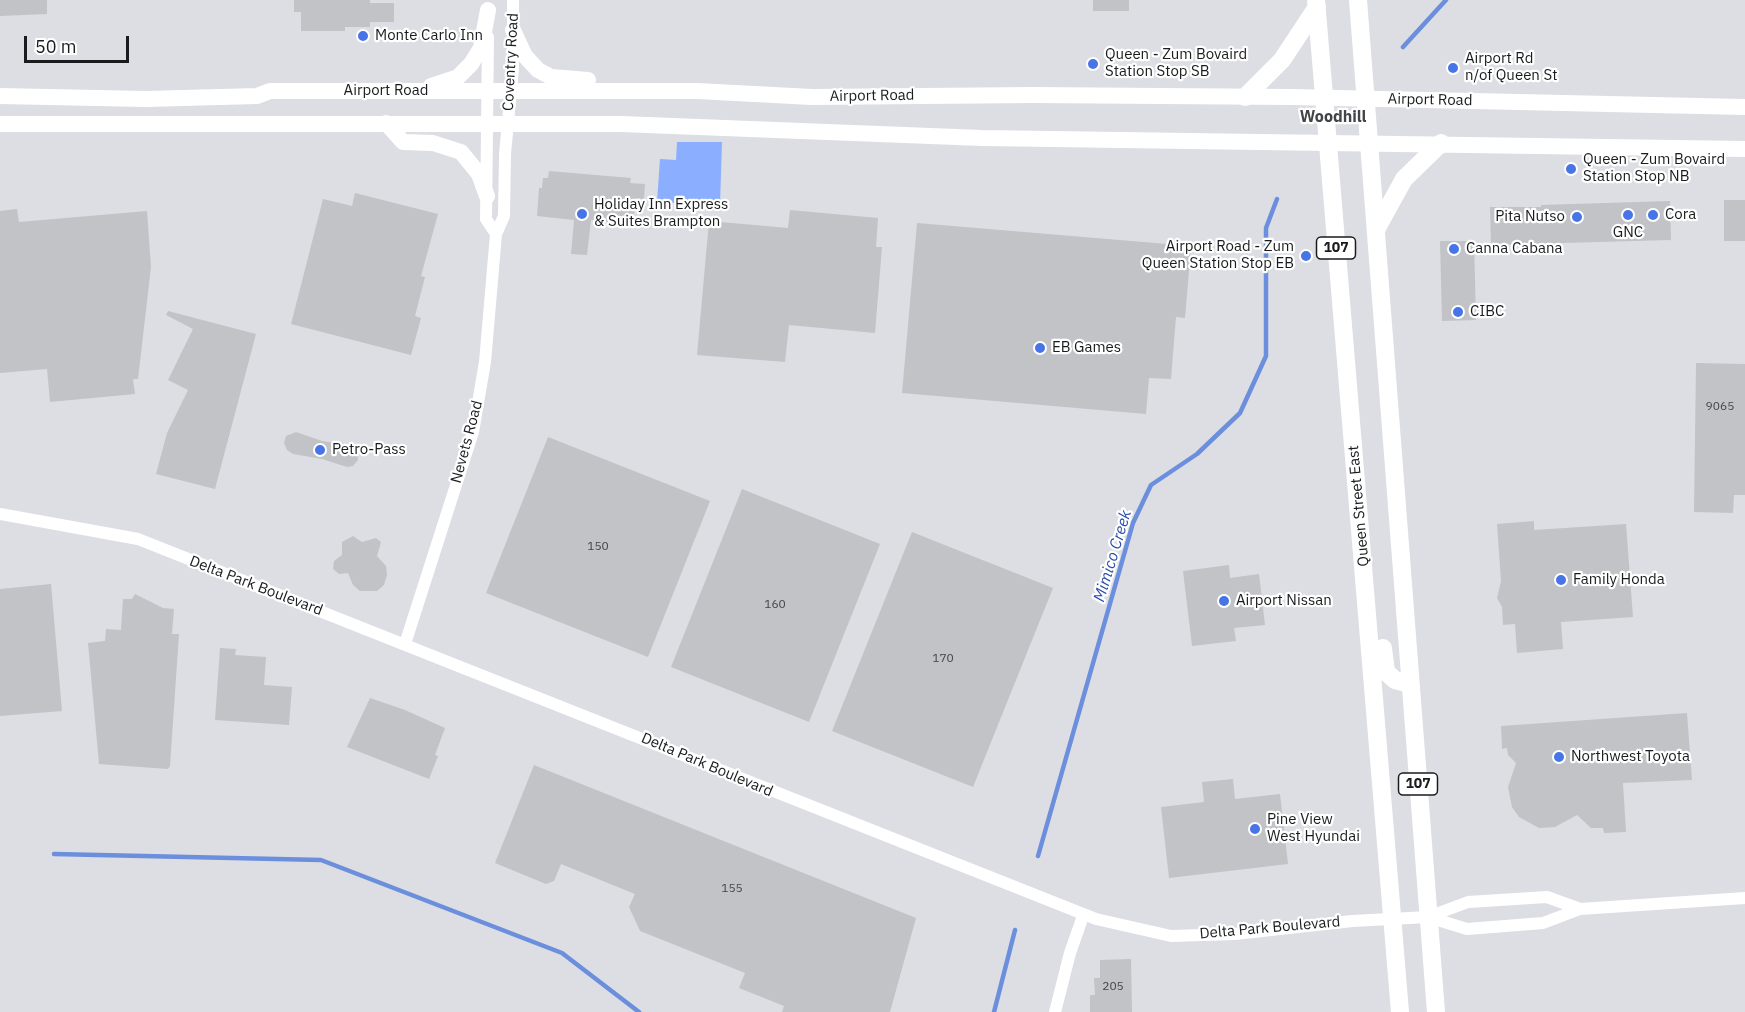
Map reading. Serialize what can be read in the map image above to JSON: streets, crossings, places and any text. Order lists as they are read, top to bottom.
{
  "streets": {
    "main road": ["Airport Road", "107", "Queen Street East"],
    "street": ["Coventry Road", "Nevets Road", "Delta Park Boulevard"]
  },
  "crossings": [
    ["Coventry Road", "Airport Road"],
    ["Coventry Road", "Nevets Road"],
    ["Airport Road", "107"],
    ["Airport Road", "Queen Street East"],
    ["107", "Delta Park Boulevard"],
    ["Nevets Road", "Delta Park Boulevard"],
    ["Queen Street East", "Delta Park Boulevard"]
  ],
  "districts": ["Woodhill"],
  "water": ["Mimico Creek"],
  "places": [
    "Monte Carlo Inn",
    "Queen - Zum Bovaird Station Stop SB",
    "Airport Rd n/of Queen St",
    "Queen - Zum Bovaird Station Stop NB",
    "Holiday Inn Express & Suites Brampton",
    "GNC",
    "Cora",
    "Pita Nutso",
    "Canna Cabana",
    "Airport Road - Zum Queen Station Stop EB",
    "CIBC",
    "EB Games",
    "Petro-Pass",
    "Family Honda",
    "Airport Nissan",
    "Northwest Toyota",
    "Pine View West Hyundai"
  ],
  "house_numbers": [
    "9065",
    "150",
    "160",
    "170",
    "155",
    "205"
  ],
  "scale_bar": "50 m"
}
